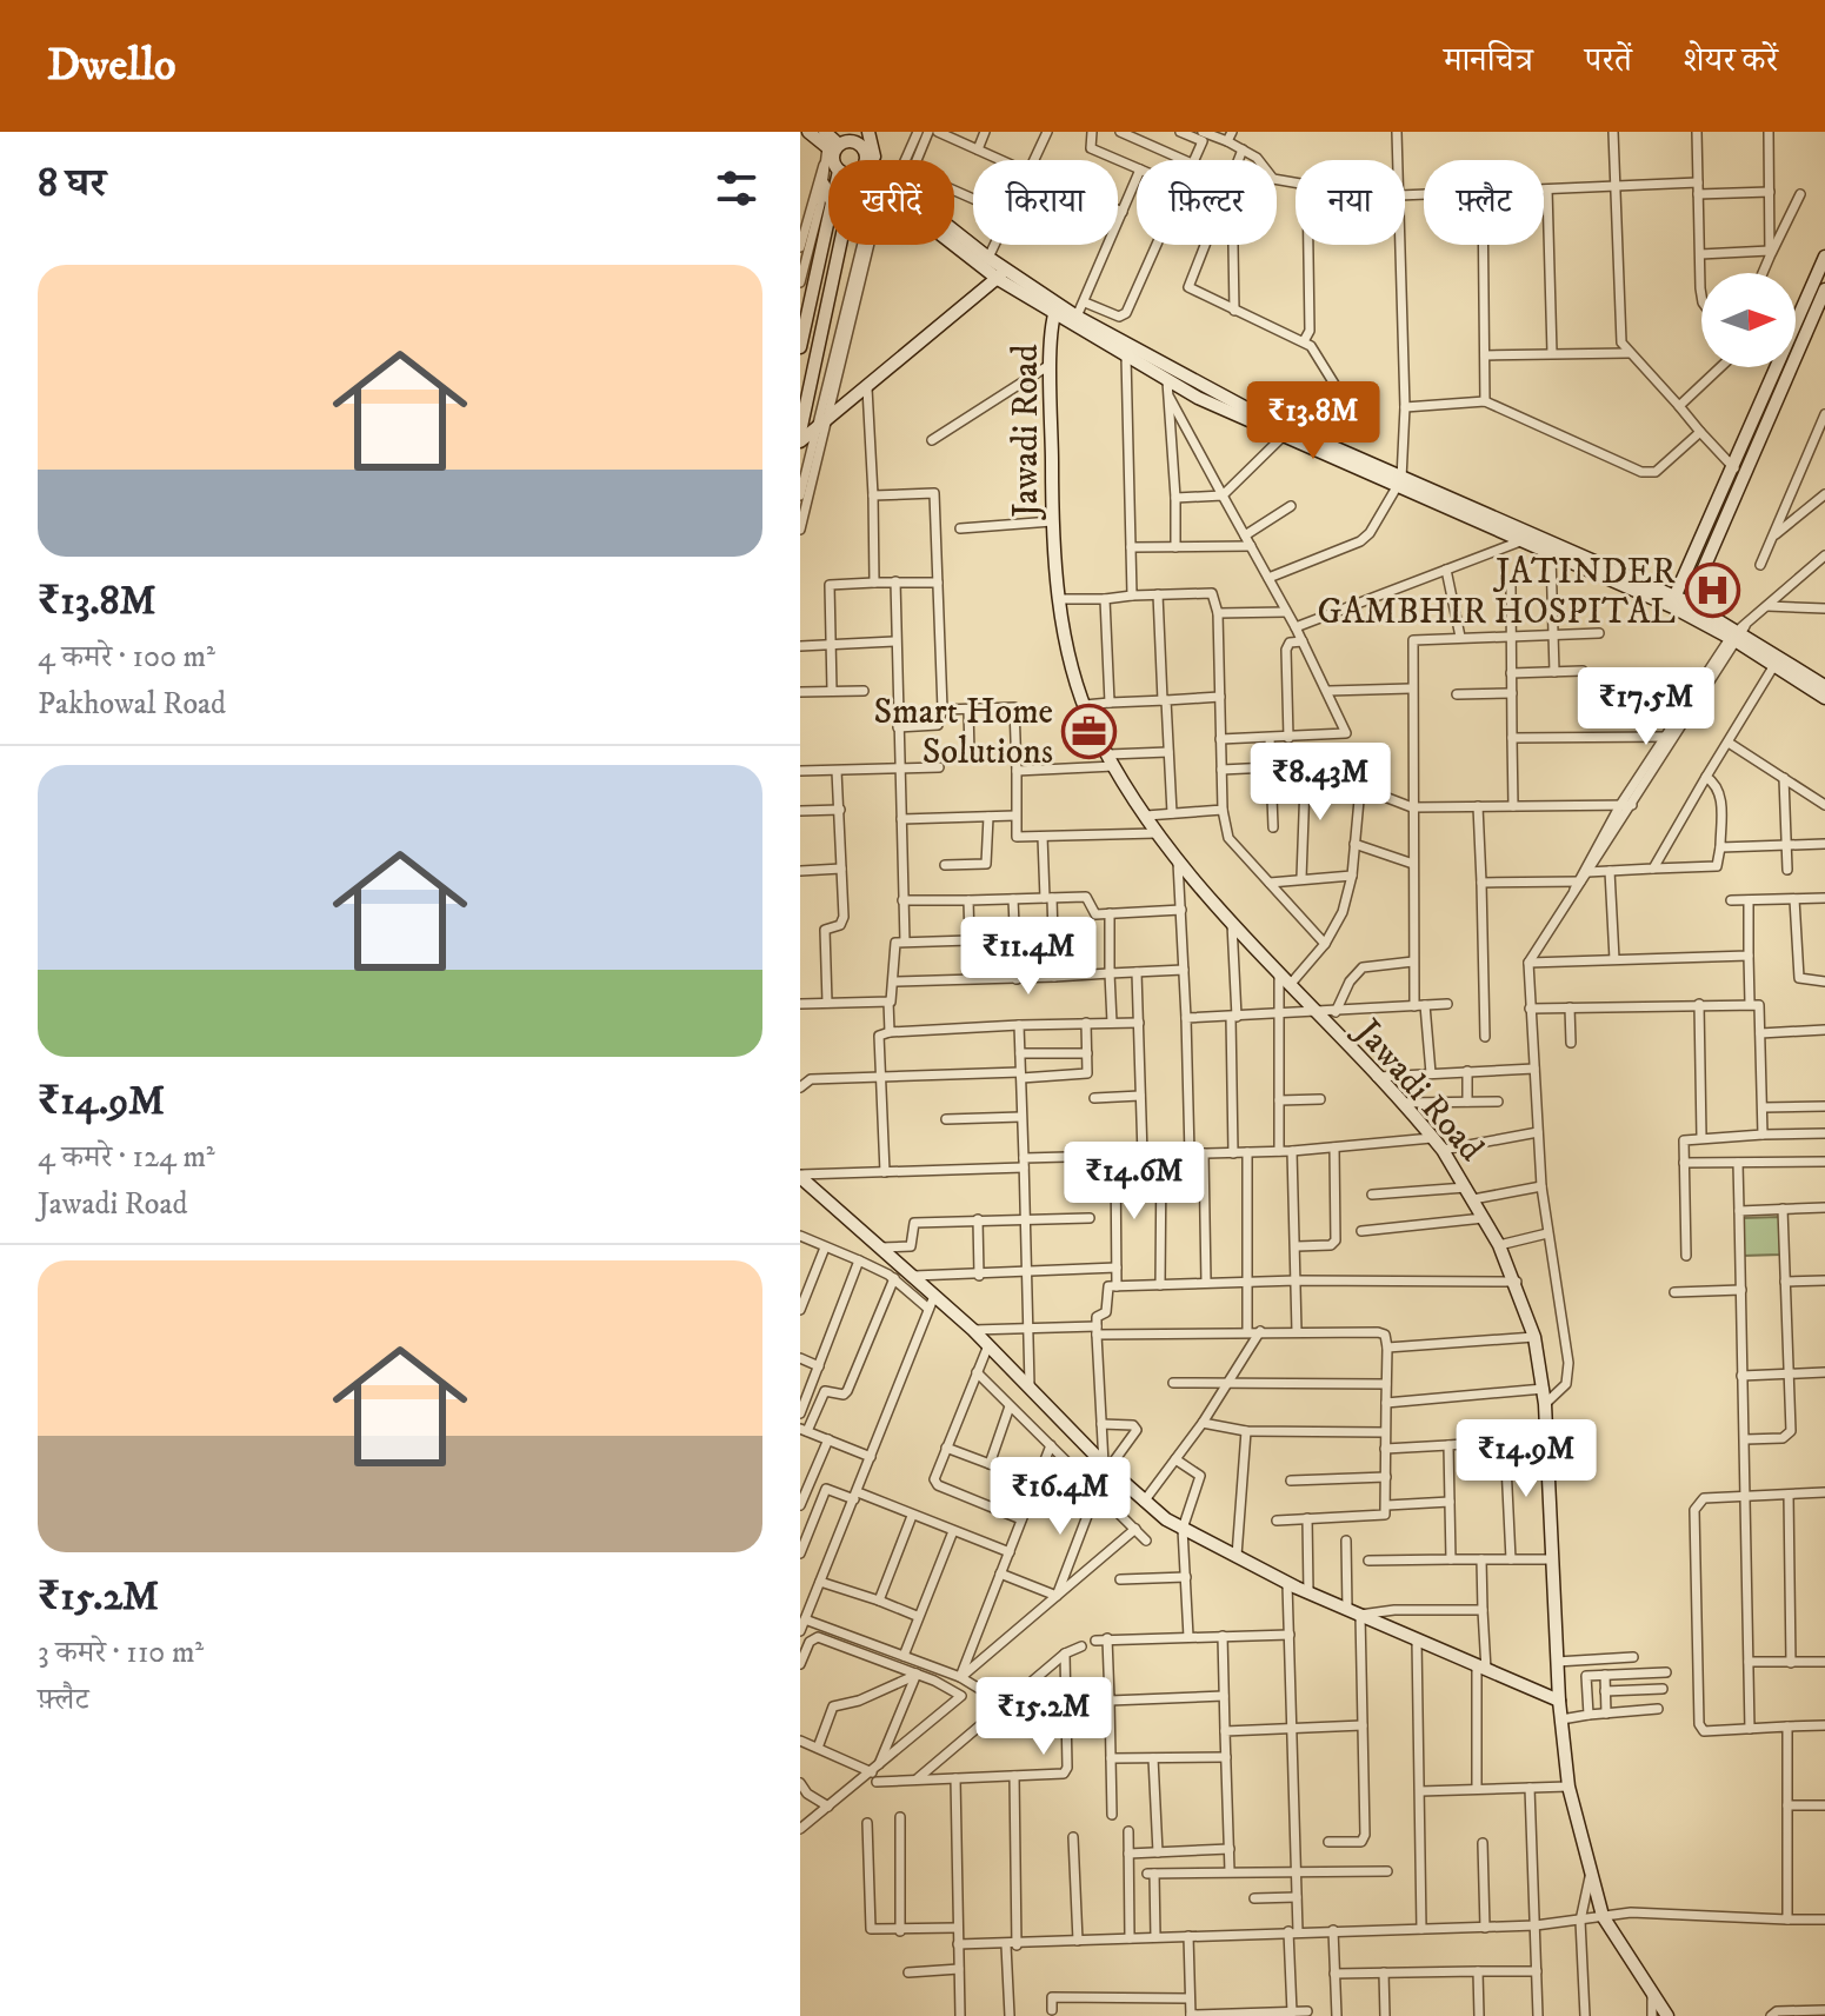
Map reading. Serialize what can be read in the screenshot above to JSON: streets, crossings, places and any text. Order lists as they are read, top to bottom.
{
  "streets": {
    "street": ["Jawadi Road"]
  },
  "places": {
    "hospital": ["JATINDER GAMBHIR HOSPITAL"],
    "office": ["Smart Home Solutions"]
  },
  "north": "right",
  "page": {
    "header": "Dwello",
    "nav": ["मानचित्र", "परतें", "शेयर करें"],
    "heading": "8 घर",
    "chip": [
      "खरीदें",
      "किराया",
      "फ़िल्टर",
      "नया",
      "फ़्लैट"
    ],
    "list": [
      {
        "name": "₹13.8M",
        "note": "4 कमरे · 100 m² · Pakhowal Road"
      },
      {
        "name": "₹14.9M",
        "note": "4 कमरे · 124 m² · Jawadi Road"
      },
      {
        "name": "₹15.2M",
        "note": "3 कमरे · 110 m² · फ़्लैट"
      }
    ],
    "price": [
      "₹13.8M",
      "₹17.5M",
      "₹8.43M",
      "₹11.4M",
      "₹14.6M",
      "₹14.9M",
      "₹16.4M",
      "₹15.2M"
    ]
  }
}
